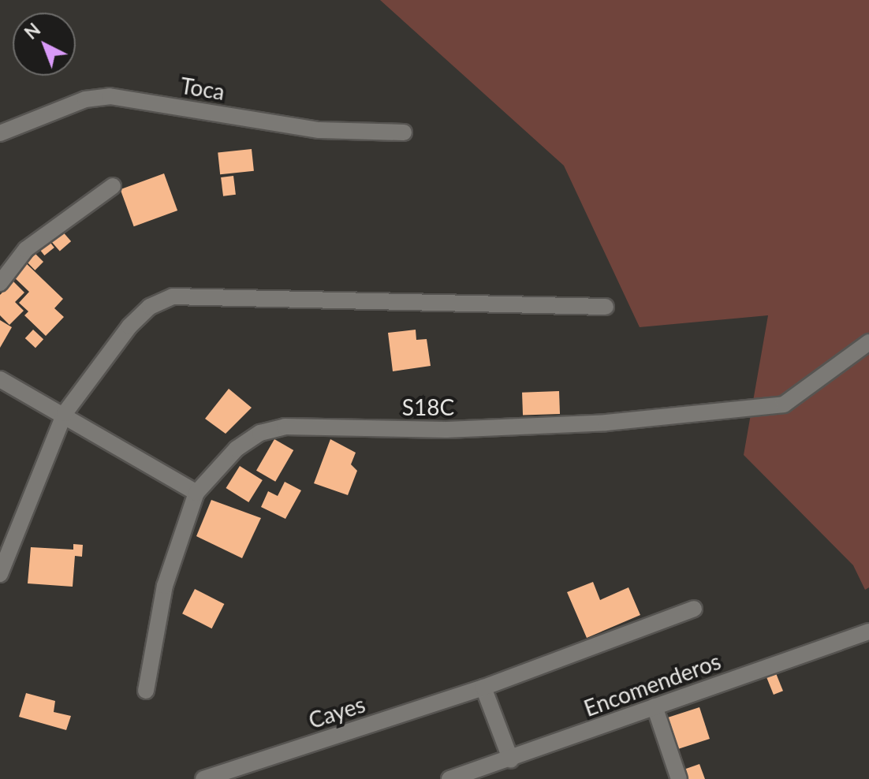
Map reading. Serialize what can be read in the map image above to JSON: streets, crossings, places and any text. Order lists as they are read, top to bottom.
{
  "streets": {
    "street": [
      "Toca",
      "S18C",
      "Encomenderos",
      "Cayes"
    ]
  },
  "north": "top left"
}
